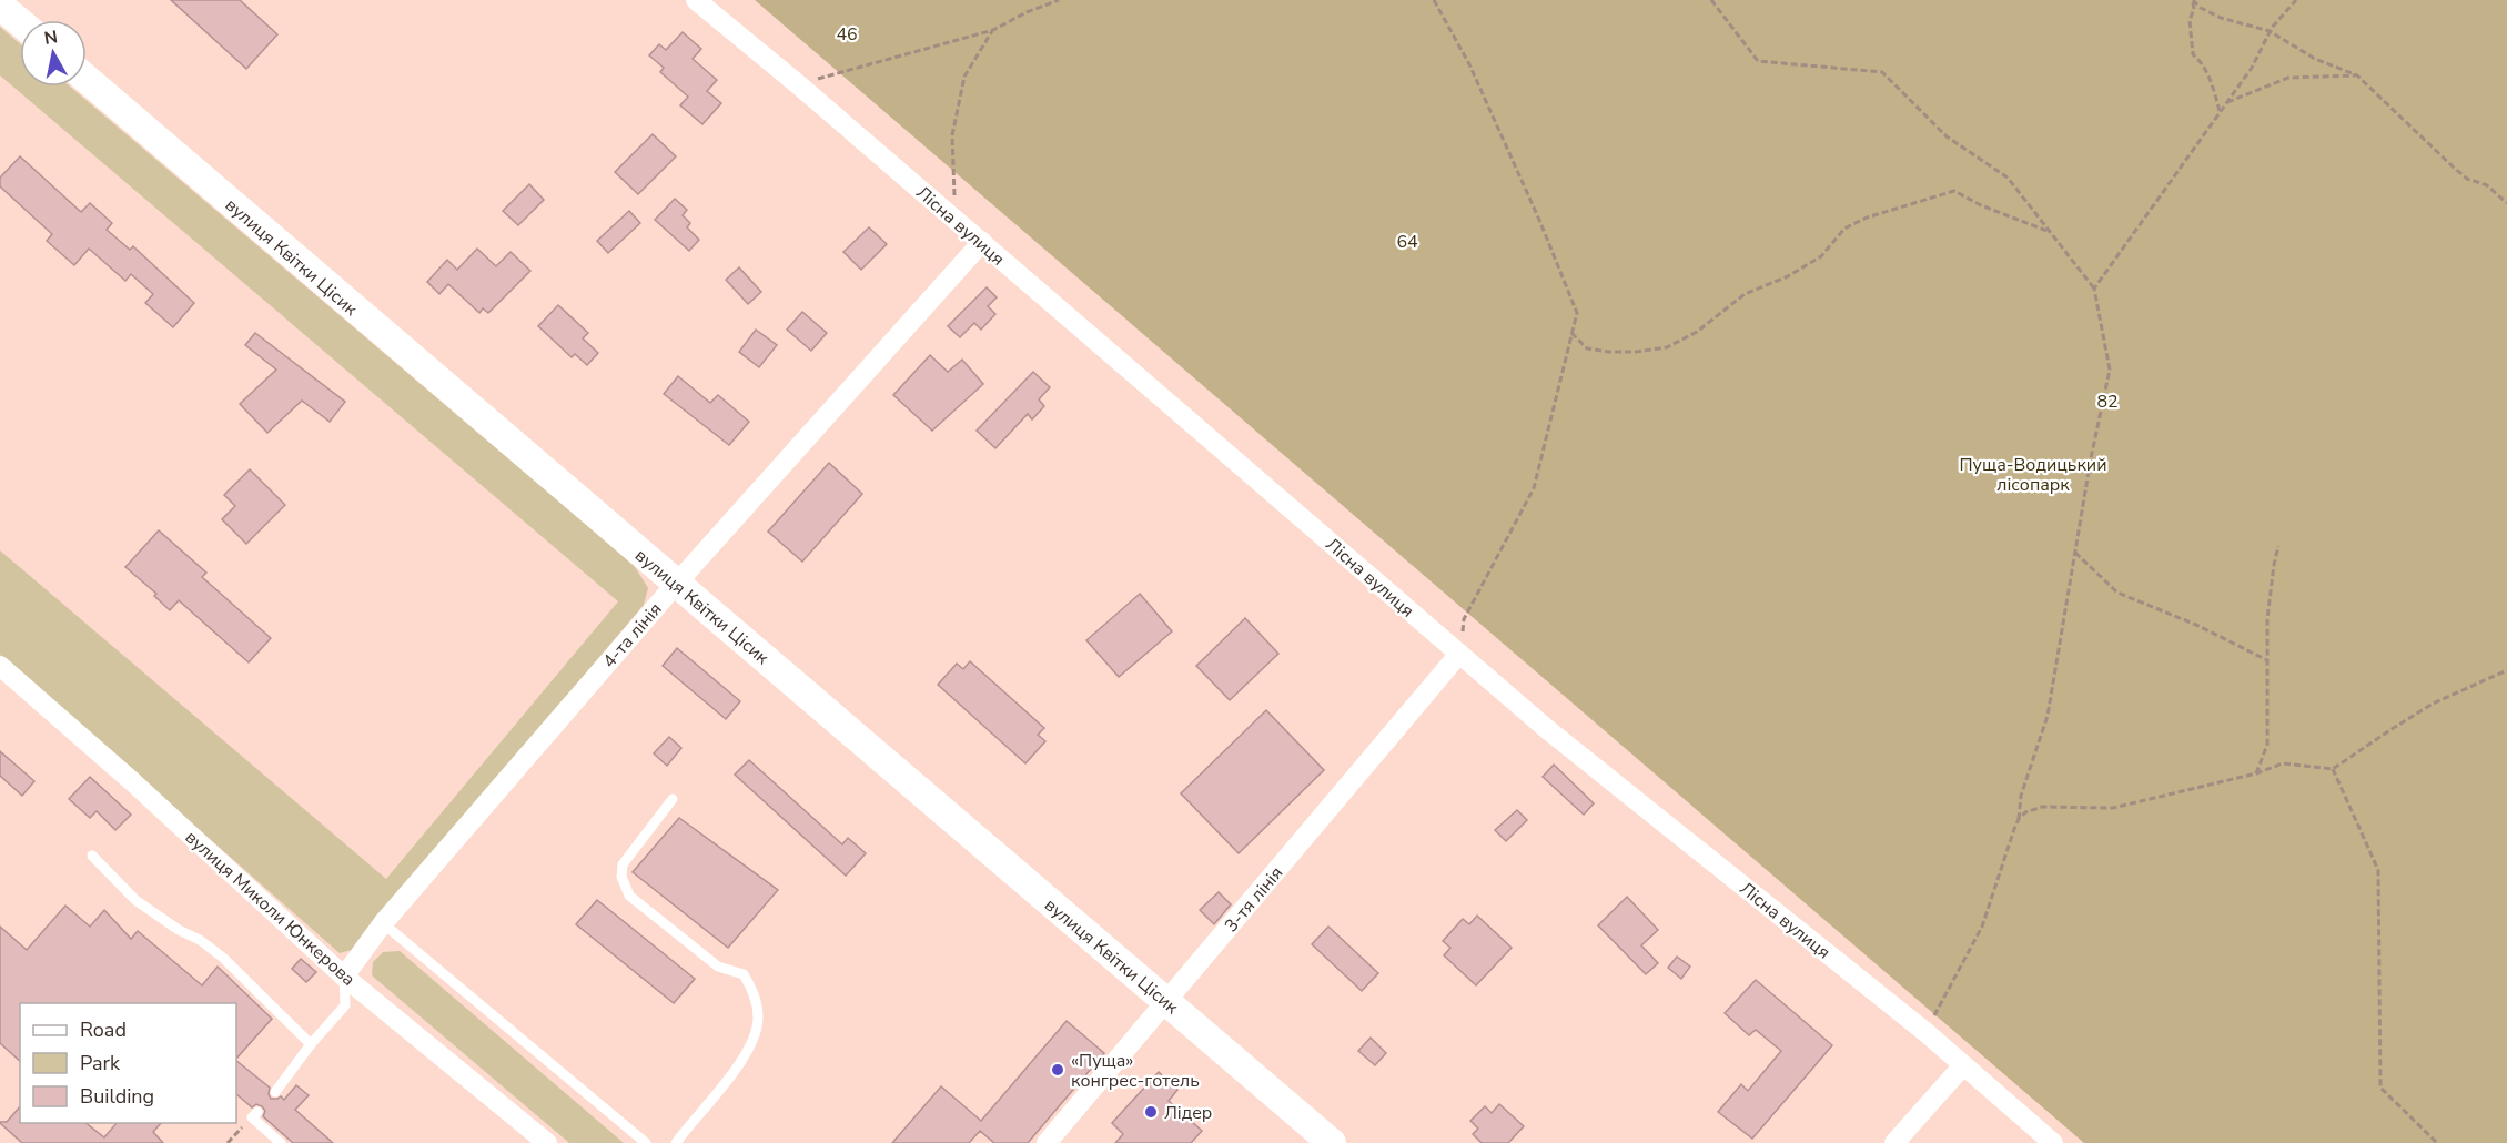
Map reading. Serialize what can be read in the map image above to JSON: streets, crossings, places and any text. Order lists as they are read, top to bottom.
{
  "streets": {
    "street": [
      "Лісна вулиця",
      "вулиця Квітки Цісик",
      "4-та лінія",
      "3-тя лінія",
      "вулиця Миколи Юнкерова"
    ]
  },
  "crossings": [
    ["Лісна вулиця", "4-та лінія"],
    ["Лісна вулиця", "3-тя лінія"],
    ["вулиця Квітки Цісик", "4-та лінія"],
    ["вулиця Квітки Цісик", "3-тя лінія"],
    ["4-та лінія", "вулиця Миколи Юнкерова"]
  ],
  "parks": [
    "46",
    "64",
    "82",
    "Пуща-Водицький лісопарк"
  ],
  "places": ["«Пуща» конгрес-готель", "Лідер"],
  "legend": ["Road", "Park", "Building"],
  "north": "top"
}
